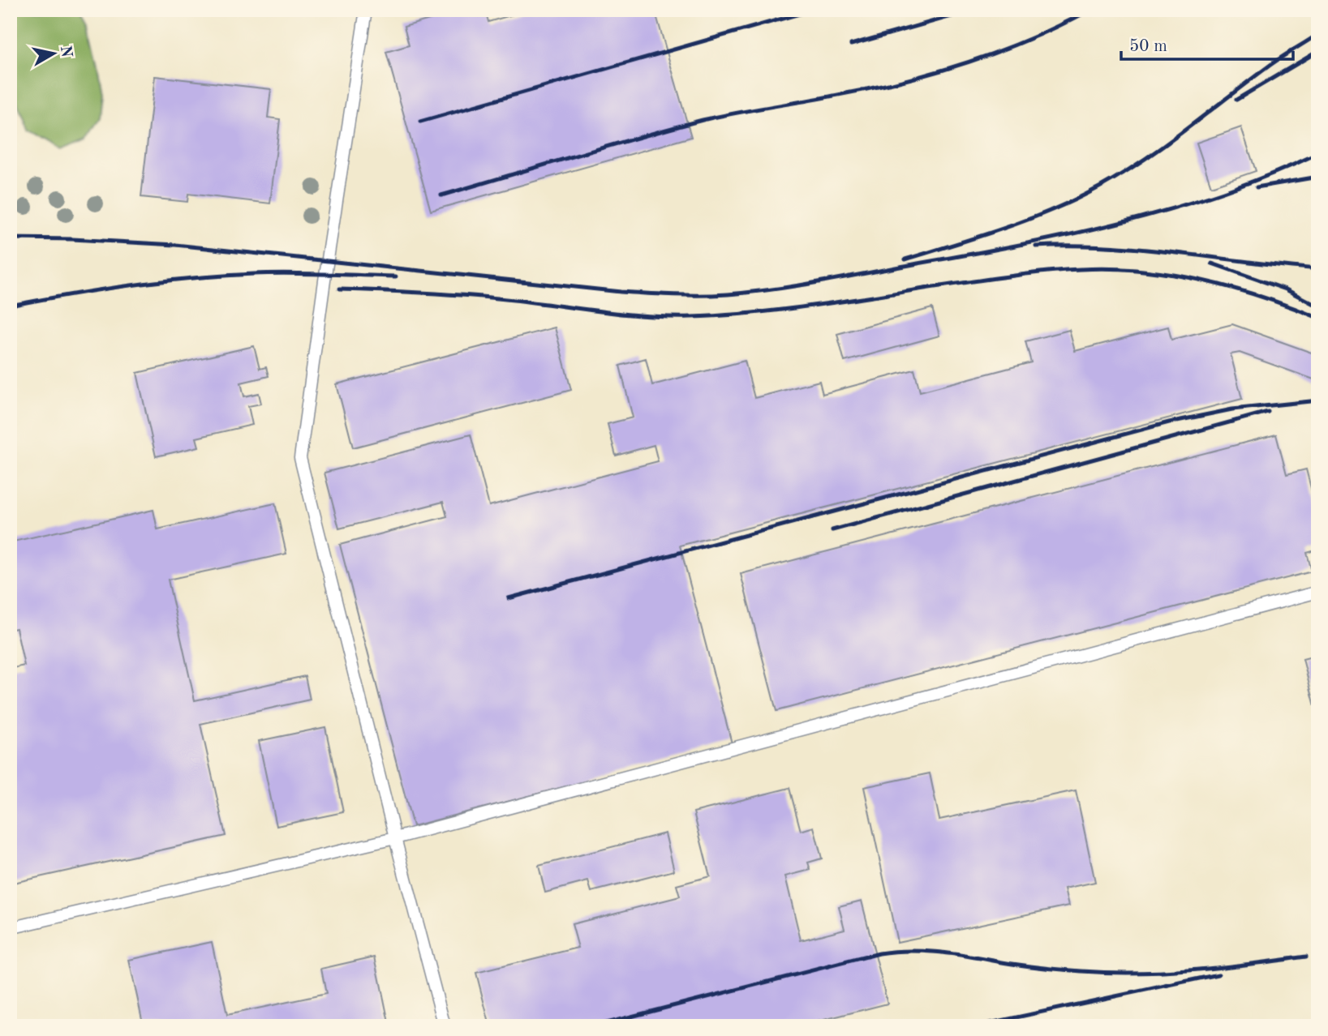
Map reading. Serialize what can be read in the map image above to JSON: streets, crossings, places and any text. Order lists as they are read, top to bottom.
{
  "scale_bar": "50 m",
  "north": "right"
}
